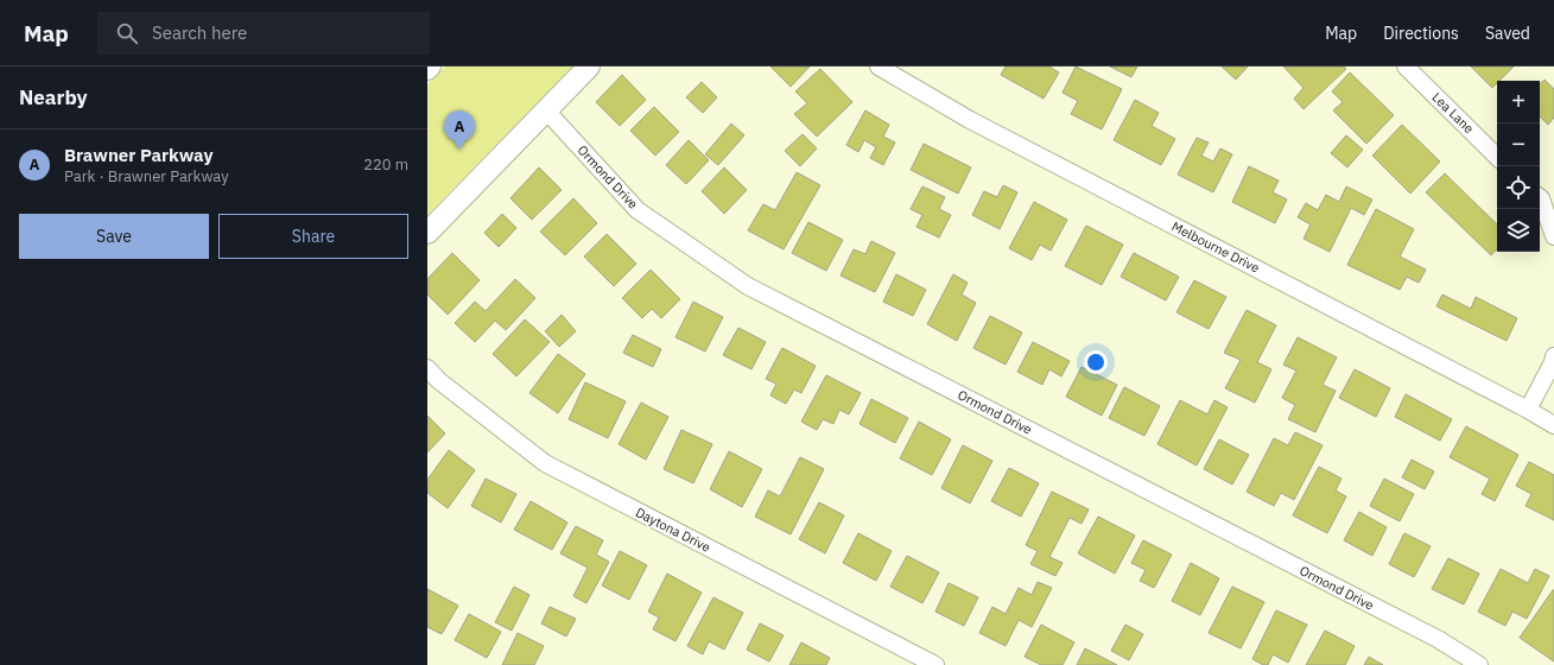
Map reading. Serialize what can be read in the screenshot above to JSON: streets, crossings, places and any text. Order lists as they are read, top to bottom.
{
  "streets": {
    "street": [
      "Lea Lane",
      "Ormond Drive",
      "Melbourne Drive",
      "Daytona Drive"
    ]
  },
  "page": {
    "header": "Map",
    "search": "Search here",
    "nav": ["Map", "Directions", "Saved"],
    "heading": "Nearby",
    "map_buttons": ["+", "−"],
    "pins": "A",
    "list": [
      {
        "mark": "A",
        "name": "Brawner Parkway",
        "note": "Park · Brawner Parkway",
        "value": "220 m"
      }
    ],
    "buttons": ["Save", "Share"]
  }
}
